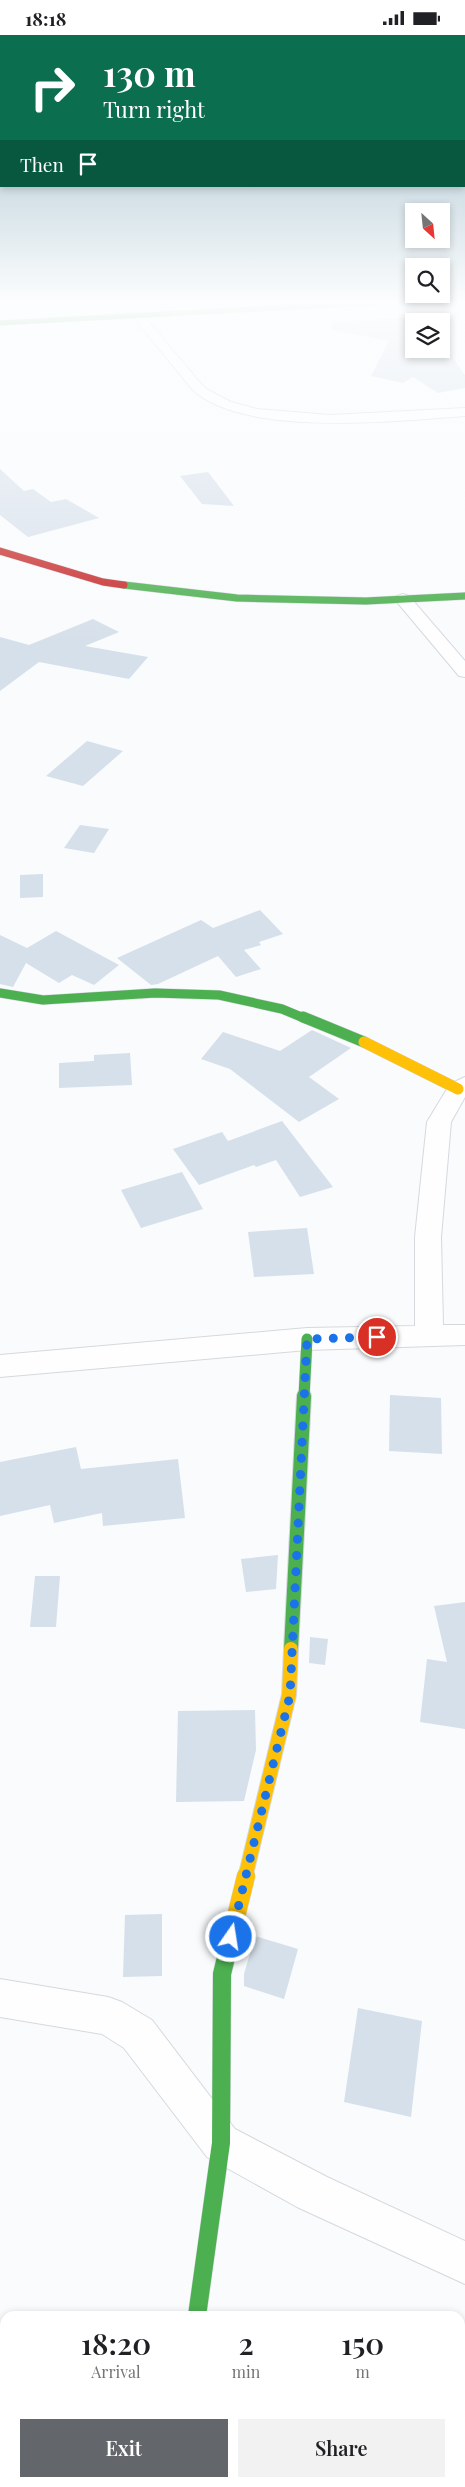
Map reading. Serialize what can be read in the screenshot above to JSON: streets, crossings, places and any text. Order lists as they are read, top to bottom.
{
  "north": "bottom right",
  "page": {
    "status": "18:18",
    "turn": ["130 m", "Turn right"],
    "then": "Then",
    "eta": [
      "18:20",
      "Arrival",
      "2",
      "min",
      "150",
      "m"
    ],
    "buttons": ["Exit", "Share"]
  }
}
